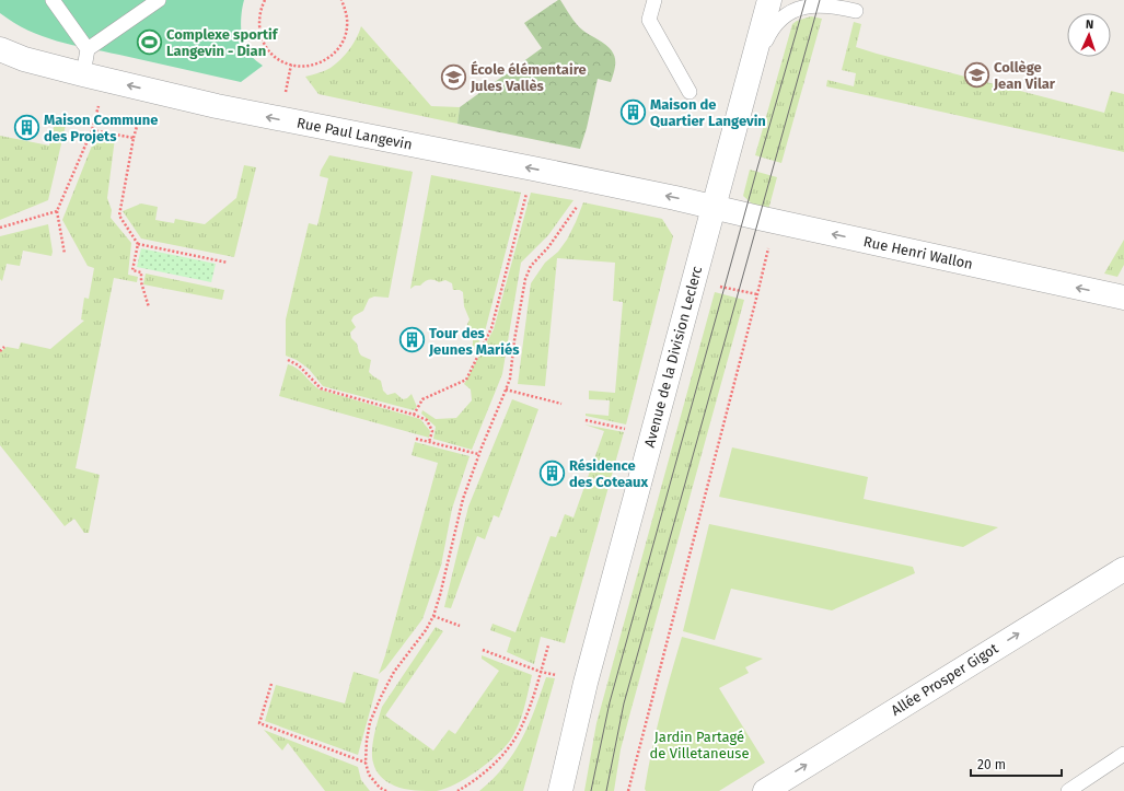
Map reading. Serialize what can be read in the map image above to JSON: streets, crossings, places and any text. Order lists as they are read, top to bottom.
{
  "streets": {
    "street": [
      "Rue Paul Langevin",
      "Rue Henri Wallon",
      "Avenue de la Division Leclerc",
      "Allée Prosper Gigot"
    ]
  },
  "crossings": [
    ["Rue Paul Langevin", "Rue Henri Wallon"],
    ["Rue Paul Langevin", "Avenue de la Division Leclerc"],
    ["Rue Henri Wallon", "Avenue de la Division Leclerc"]
  ],
  "one_way": ["Rue Paul Langevin", "Rue Henri Wallon", "Allée Prosper Gigot"],
  "parks": ["Jardin Partagé de Villetaneuse"],
  "places": {
    "sports": ["Complexe sportif Langevin - Dian"],
    "school or university": ["Collège Jean Vilar", "École élémentaire Jules Vallès"],
    "building": [
      "Maison de Quartier Langevin",
      "Maison Commune des Projets",
      "Tour des Jeunes Mariés",
      "Résidence des Coteaux"
    ]
  },
  "scale_bar": "20 m",
  "north": "top"
}
